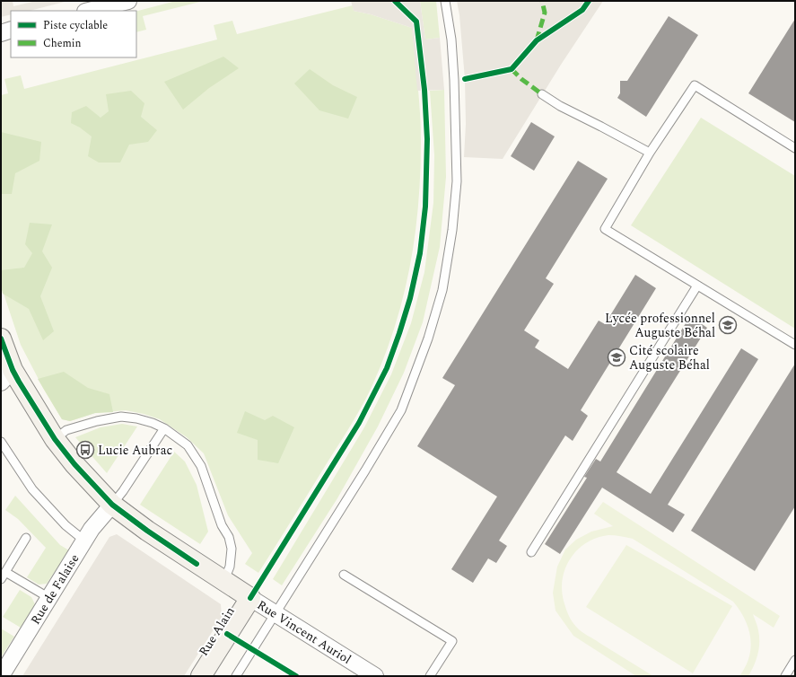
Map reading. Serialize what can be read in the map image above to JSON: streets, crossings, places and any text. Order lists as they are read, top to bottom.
{
  "streets": {
    "street": ["Rue de Falaise", "Rue Alain", "Rue Vincent Auriol"]
  },
  "crossings": [
    ["Rue de Falaise", "Rue Vincent Auriol"],
    ["Rue Alain", "Rue Vincent Auriol"]
  ],
  "places": {
    "school or university": ["Lycée professionnel Auguste Béhal", "Cité scolaire Auguste Béhal"],
    "bus stop": ["Lucie Aubrac"]
  },
  "legend": ["Piste cyclable", "Chemin"]
}
